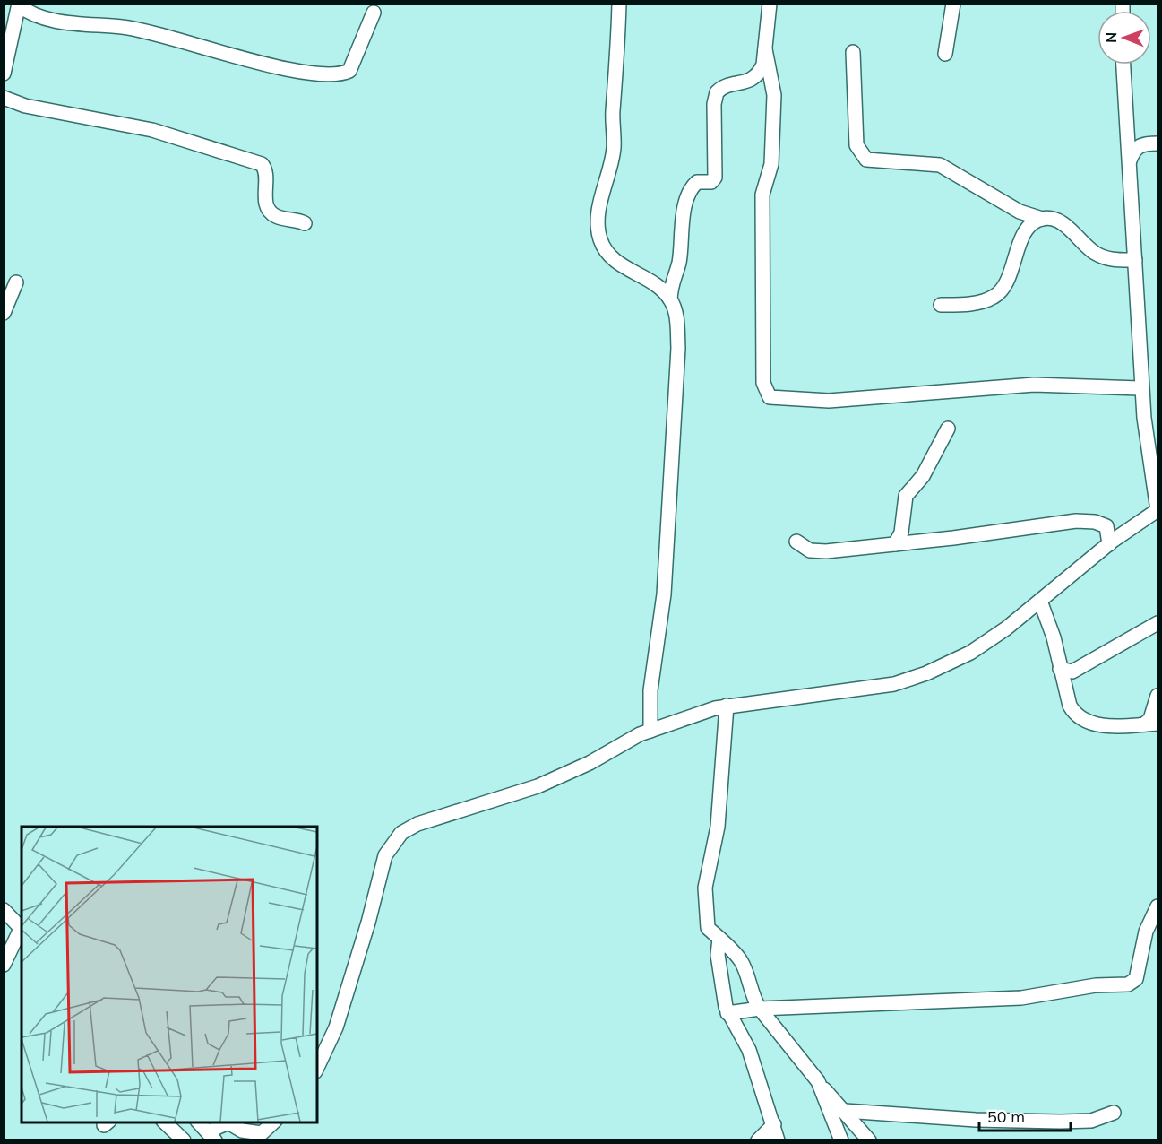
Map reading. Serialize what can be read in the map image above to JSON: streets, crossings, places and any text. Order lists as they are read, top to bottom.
{
  "scale_bar": "50 m",
  "north": "left"
}
